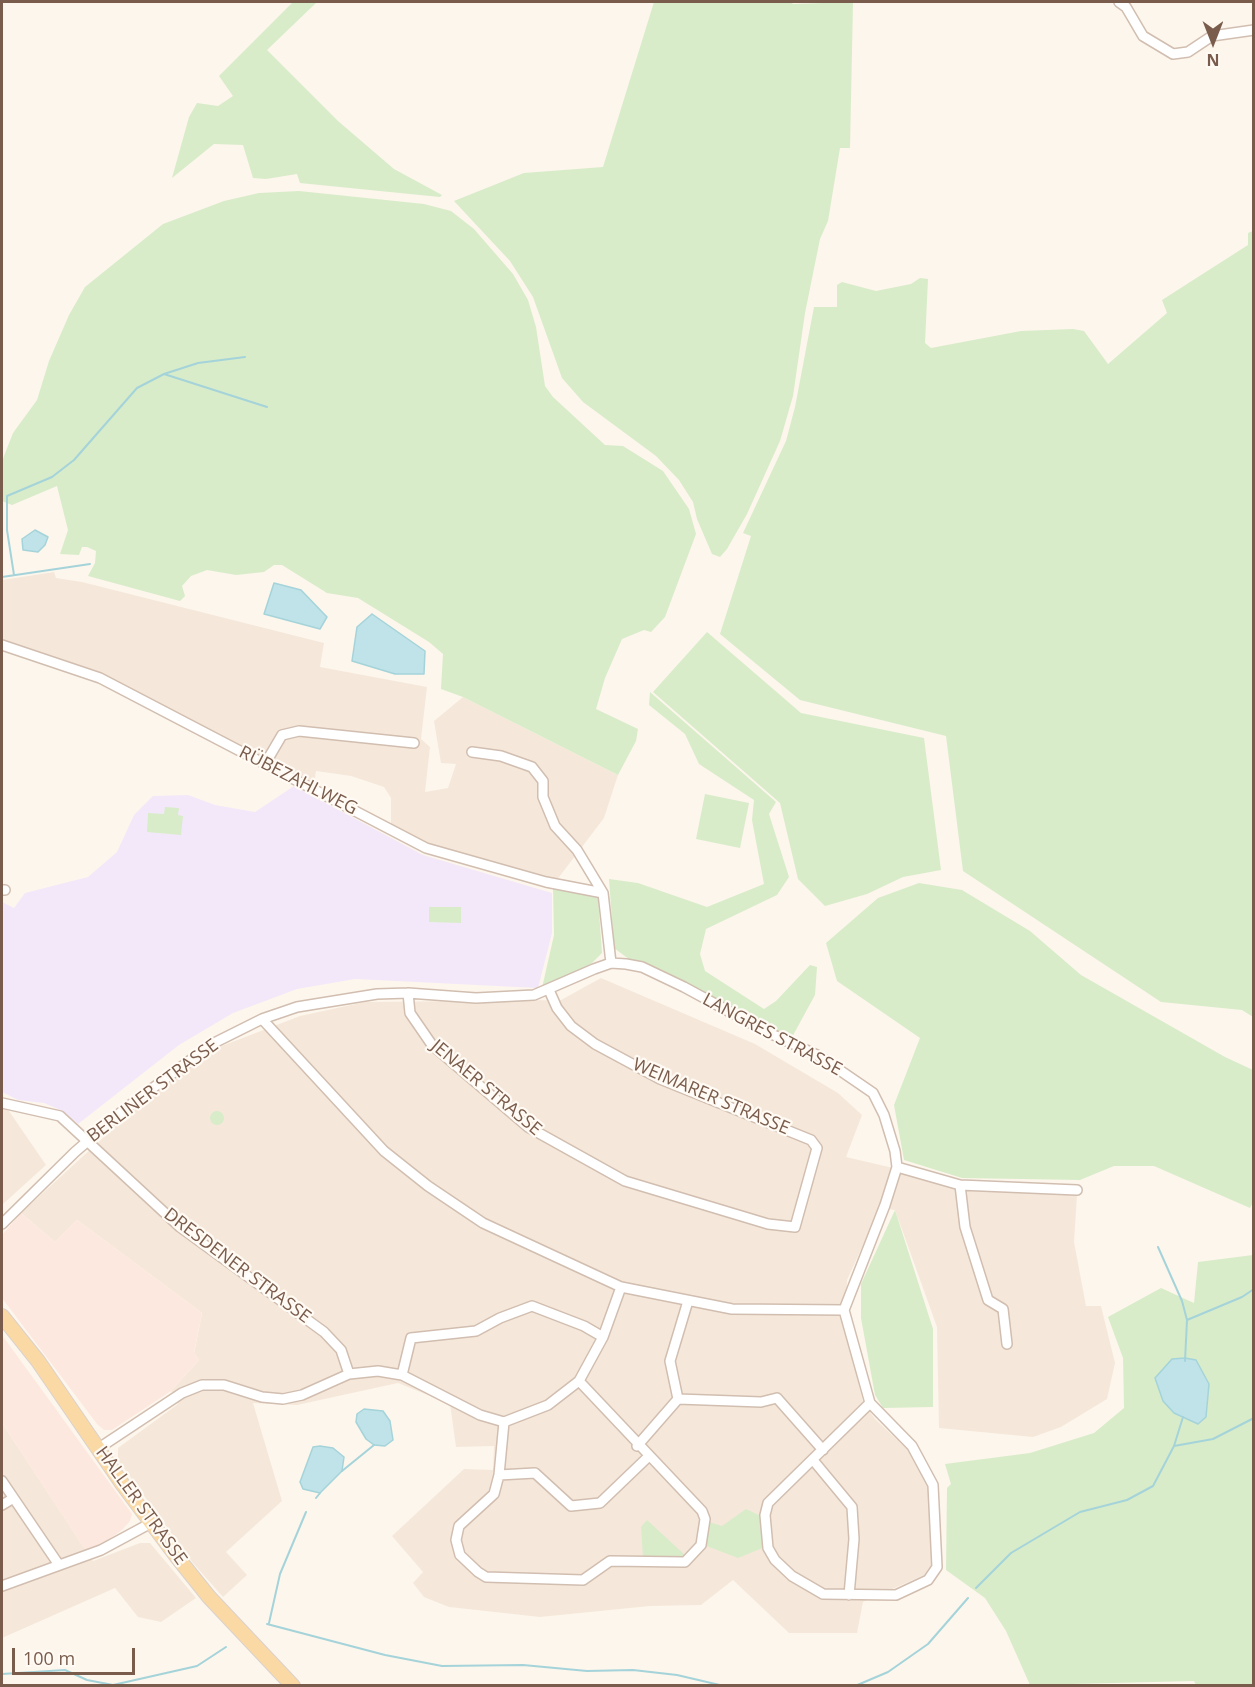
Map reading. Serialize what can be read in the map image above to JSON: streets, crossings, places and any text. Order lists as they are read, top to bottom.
{
  "streets": {
    "main road": ["HALLER STRASSE"],
    "street": [
      "RÜBEZAHLWEG",
      "LANGRES STRASSE",
      "JENAER STRASSE",
      "BERLINER STRASSE",
      "WEIMARER STRASSE",
      "DRESDENER STRASSE"
    ]
  },
  "crossings": [
    ["LANGRES STRASSE", "BERLINER STRASSE"],
    ["JENAER STRASSE", "BERLINER STRASSE"],
    ["JENAER STRASSE", "WEIMARER STRASSE"],
    ["BERLINER STRASSE", "WEIMARER STRASSE"],
    ["BERLINER STRASSE", "DRESDENER STRASSE"]
  ],
  "scale_bar": "100 m",
  "north": "bottom"
}
